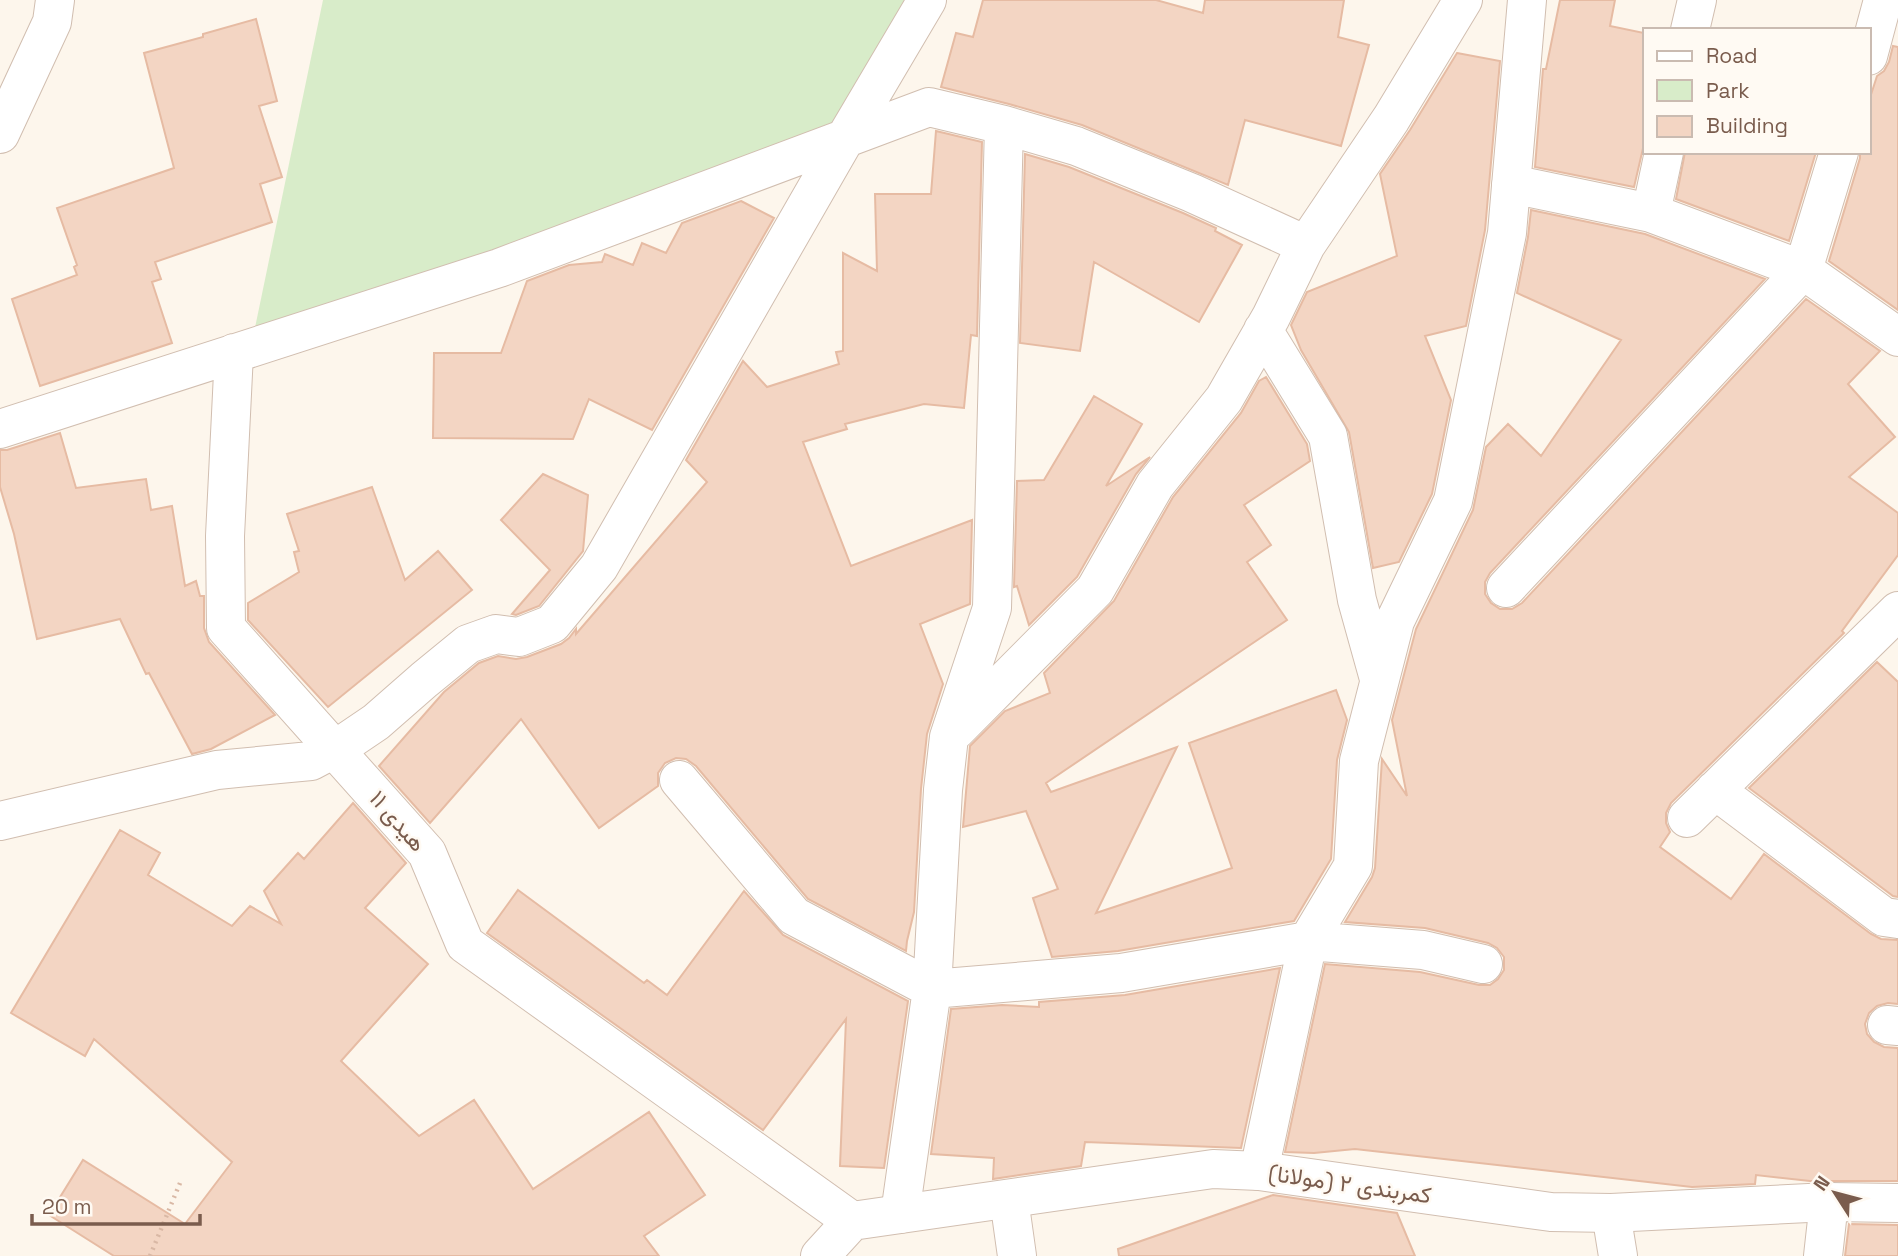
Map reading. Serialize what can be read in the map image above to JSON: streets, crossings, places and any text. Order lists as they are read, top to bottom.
{
  "streets": {
    "street": ["هیدی ۱۱", "کمربندی ۲ (مولانا)"]
  },
  "crossings": [
    ["هیدی ۱۱", "کمربندی ۲ (مولانا)"]
  ],
  "legend": ["Road", "Park", "Building"],
  "scale_bar": "20 m",
  "north": "top left"
}
